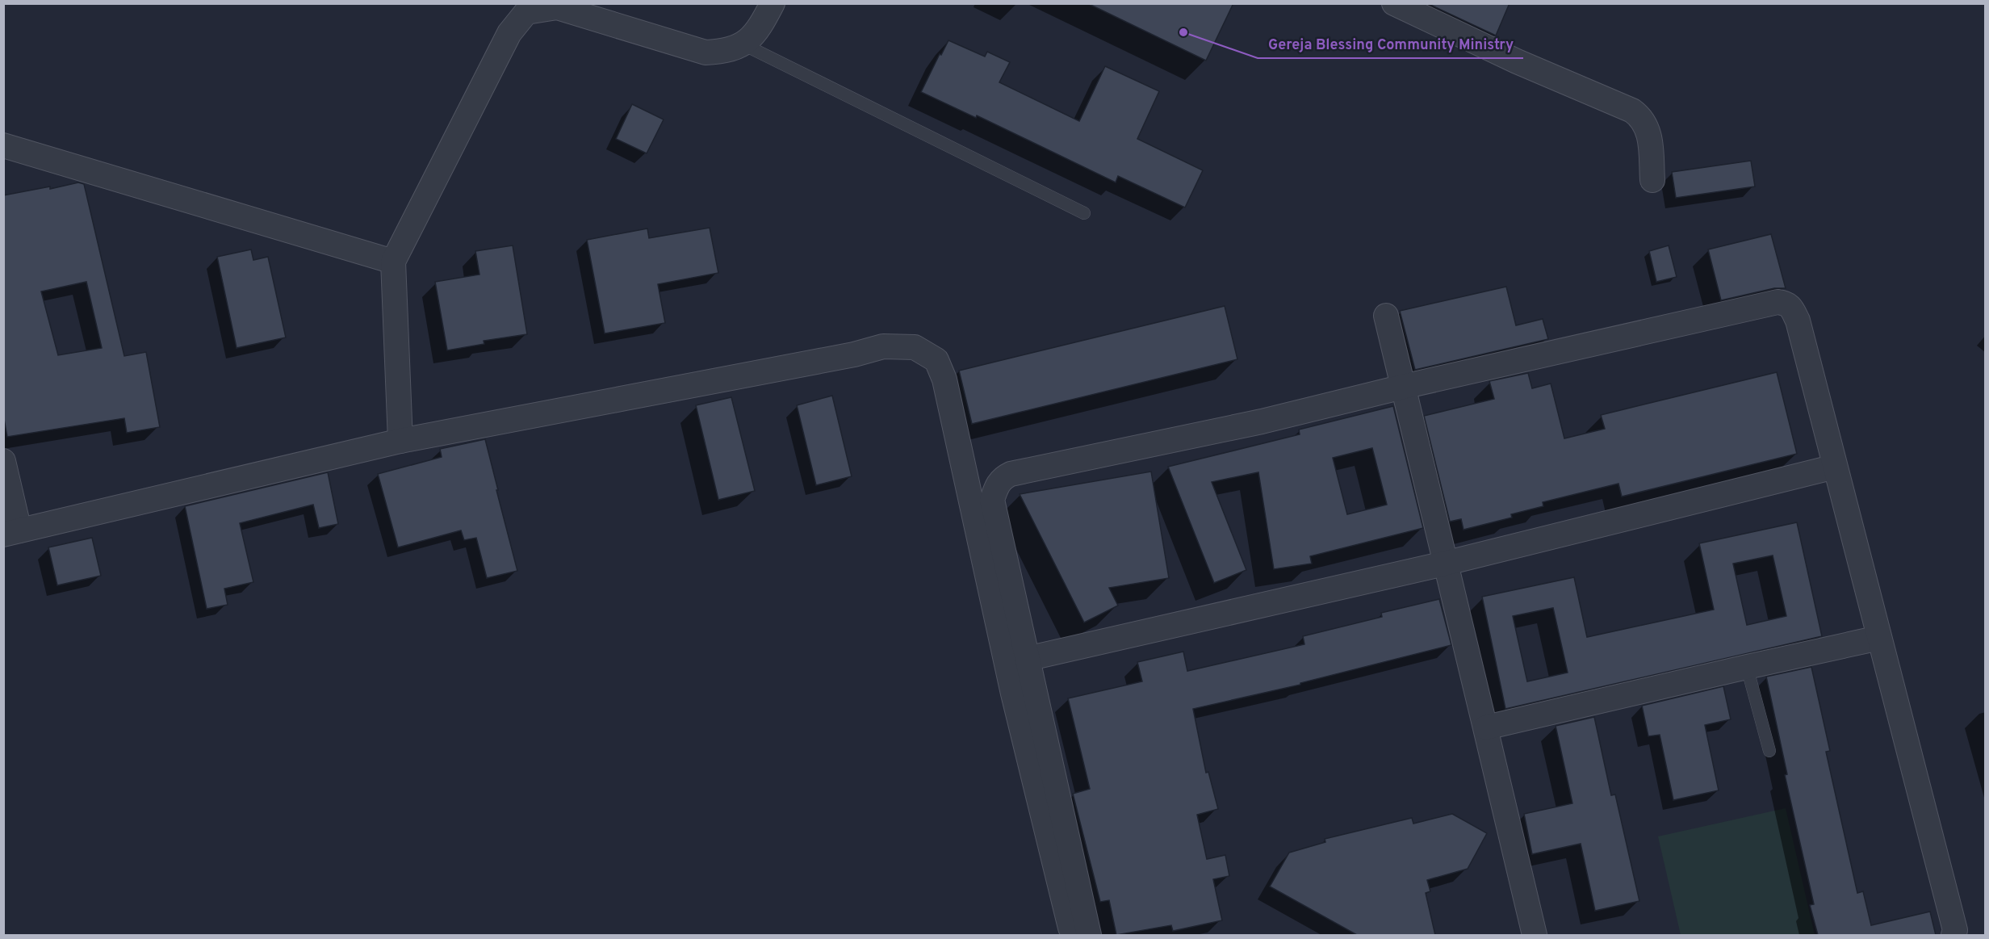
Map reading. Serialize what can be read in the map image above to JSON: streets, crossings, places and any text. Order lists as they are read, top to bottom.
{
  "places": ["Gereja Blessing Community Ministry"]
}
